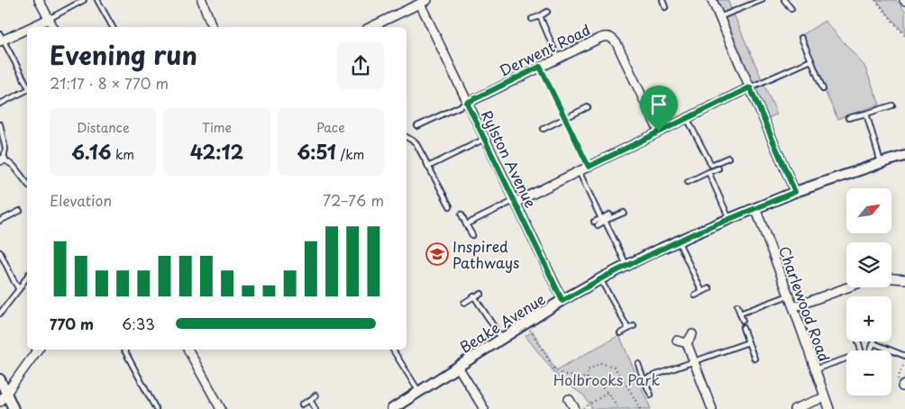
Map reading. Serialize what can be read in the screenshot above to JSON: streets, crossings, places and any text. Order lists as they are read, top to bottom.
{
  "streets": {
    "street": [
      "Derwent Road",
      "Rylston Avenue",
      "Charlewood Road",
      "Beake Avenue"
    ]
  },
  "crossings": [
    ["Derwent Road", "Rylston Avenue"],
    ["Rylston Avenue", "Beake Avenue"],
    ["Charlewood Road", "Beake Avenue"]
  ],
  "parks": ["Holbrooks Park"],
  "places": {
    "school or university": ["Inspired Pathways"]
  },
  "north": "top right",
  "page": {
    "heading": ["Evening run", "21:17 · 8 × 770 m"],
    "stats": [
      ["Distance", "6.16 km"],
      ["Time", "42:12"],
      ["Pace", "6:51 /km"]
    ],
    "chart": ["Elevation", "72–76 m"],
    "map_buttons": ["+", "−"],
    "list": [
      {
        "name": "770 m",
        "note": "6:33"
      }
    ]
  }
}
